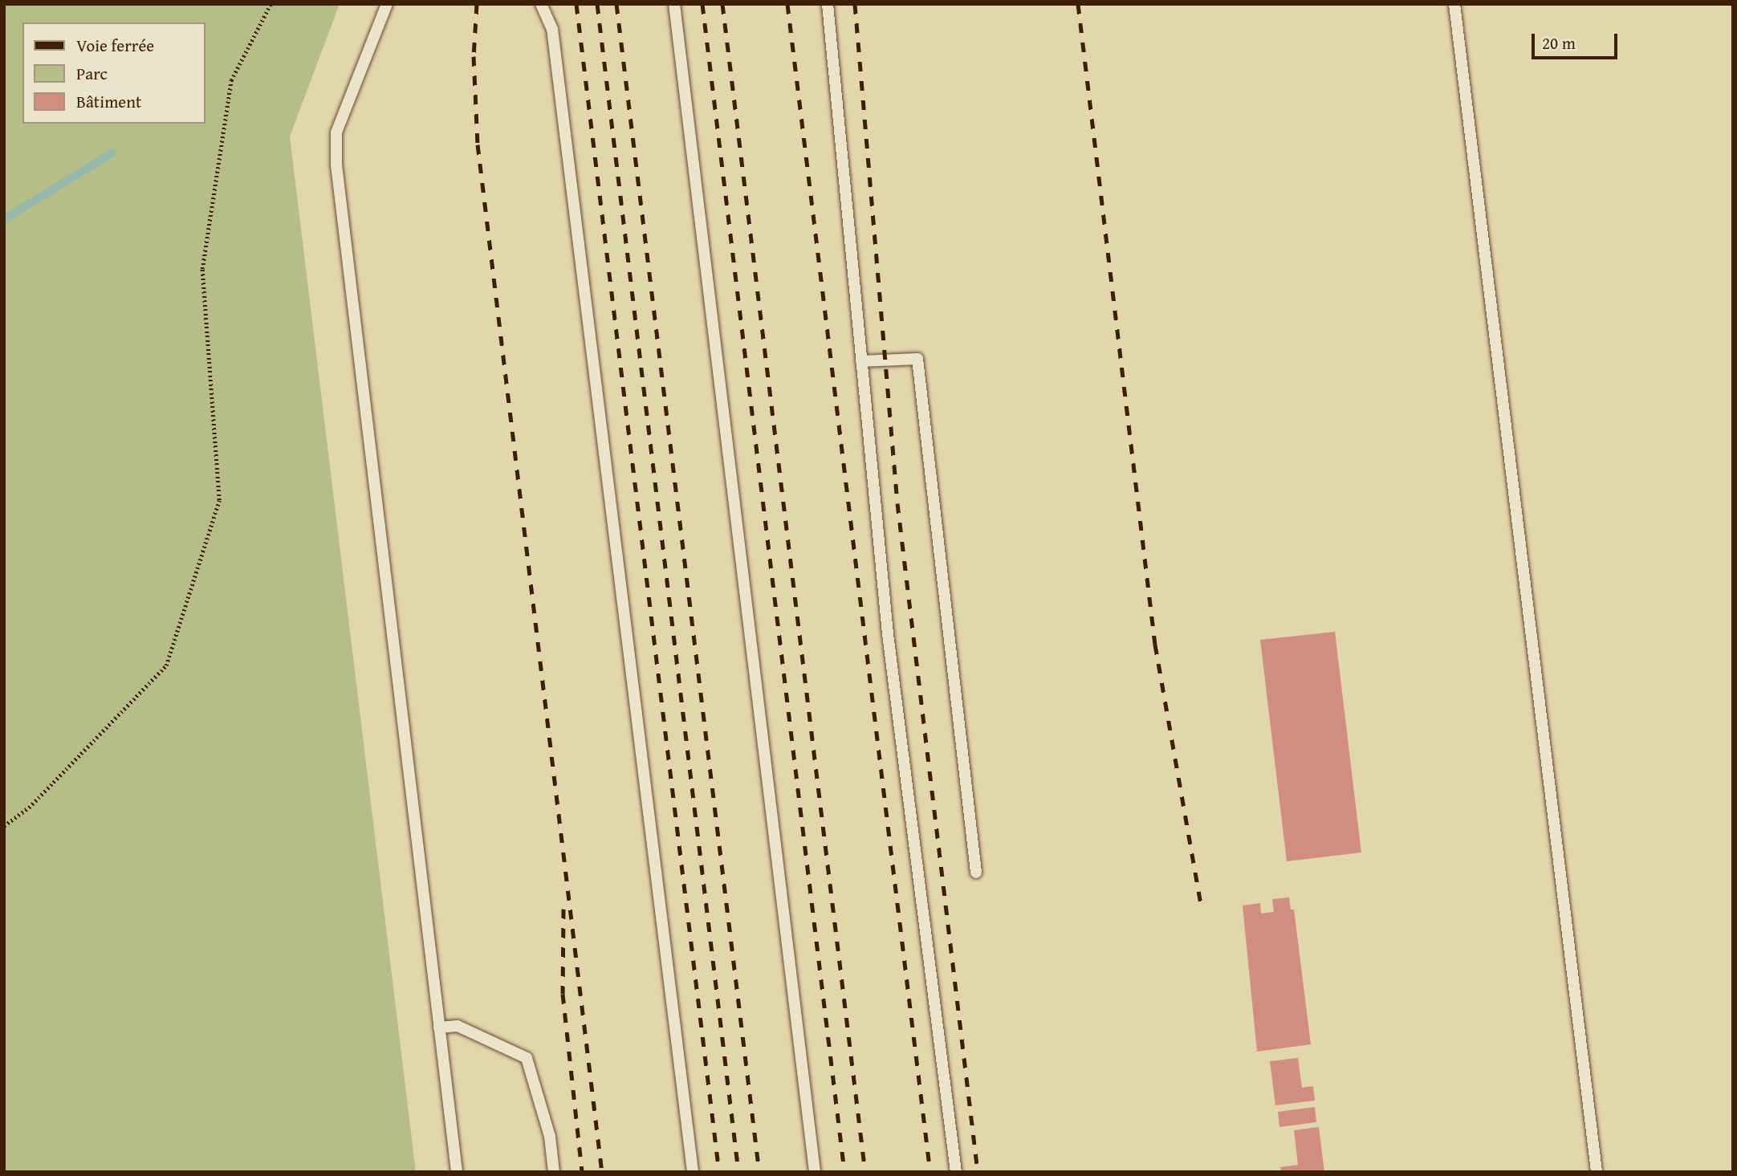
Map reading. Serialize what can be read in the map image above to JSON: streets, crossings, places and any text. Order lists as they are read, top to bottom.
{
  "legend": ["Voie ferrée", "Parc", "Bâtiment"],
  "scale_bar": "20 m"
}
